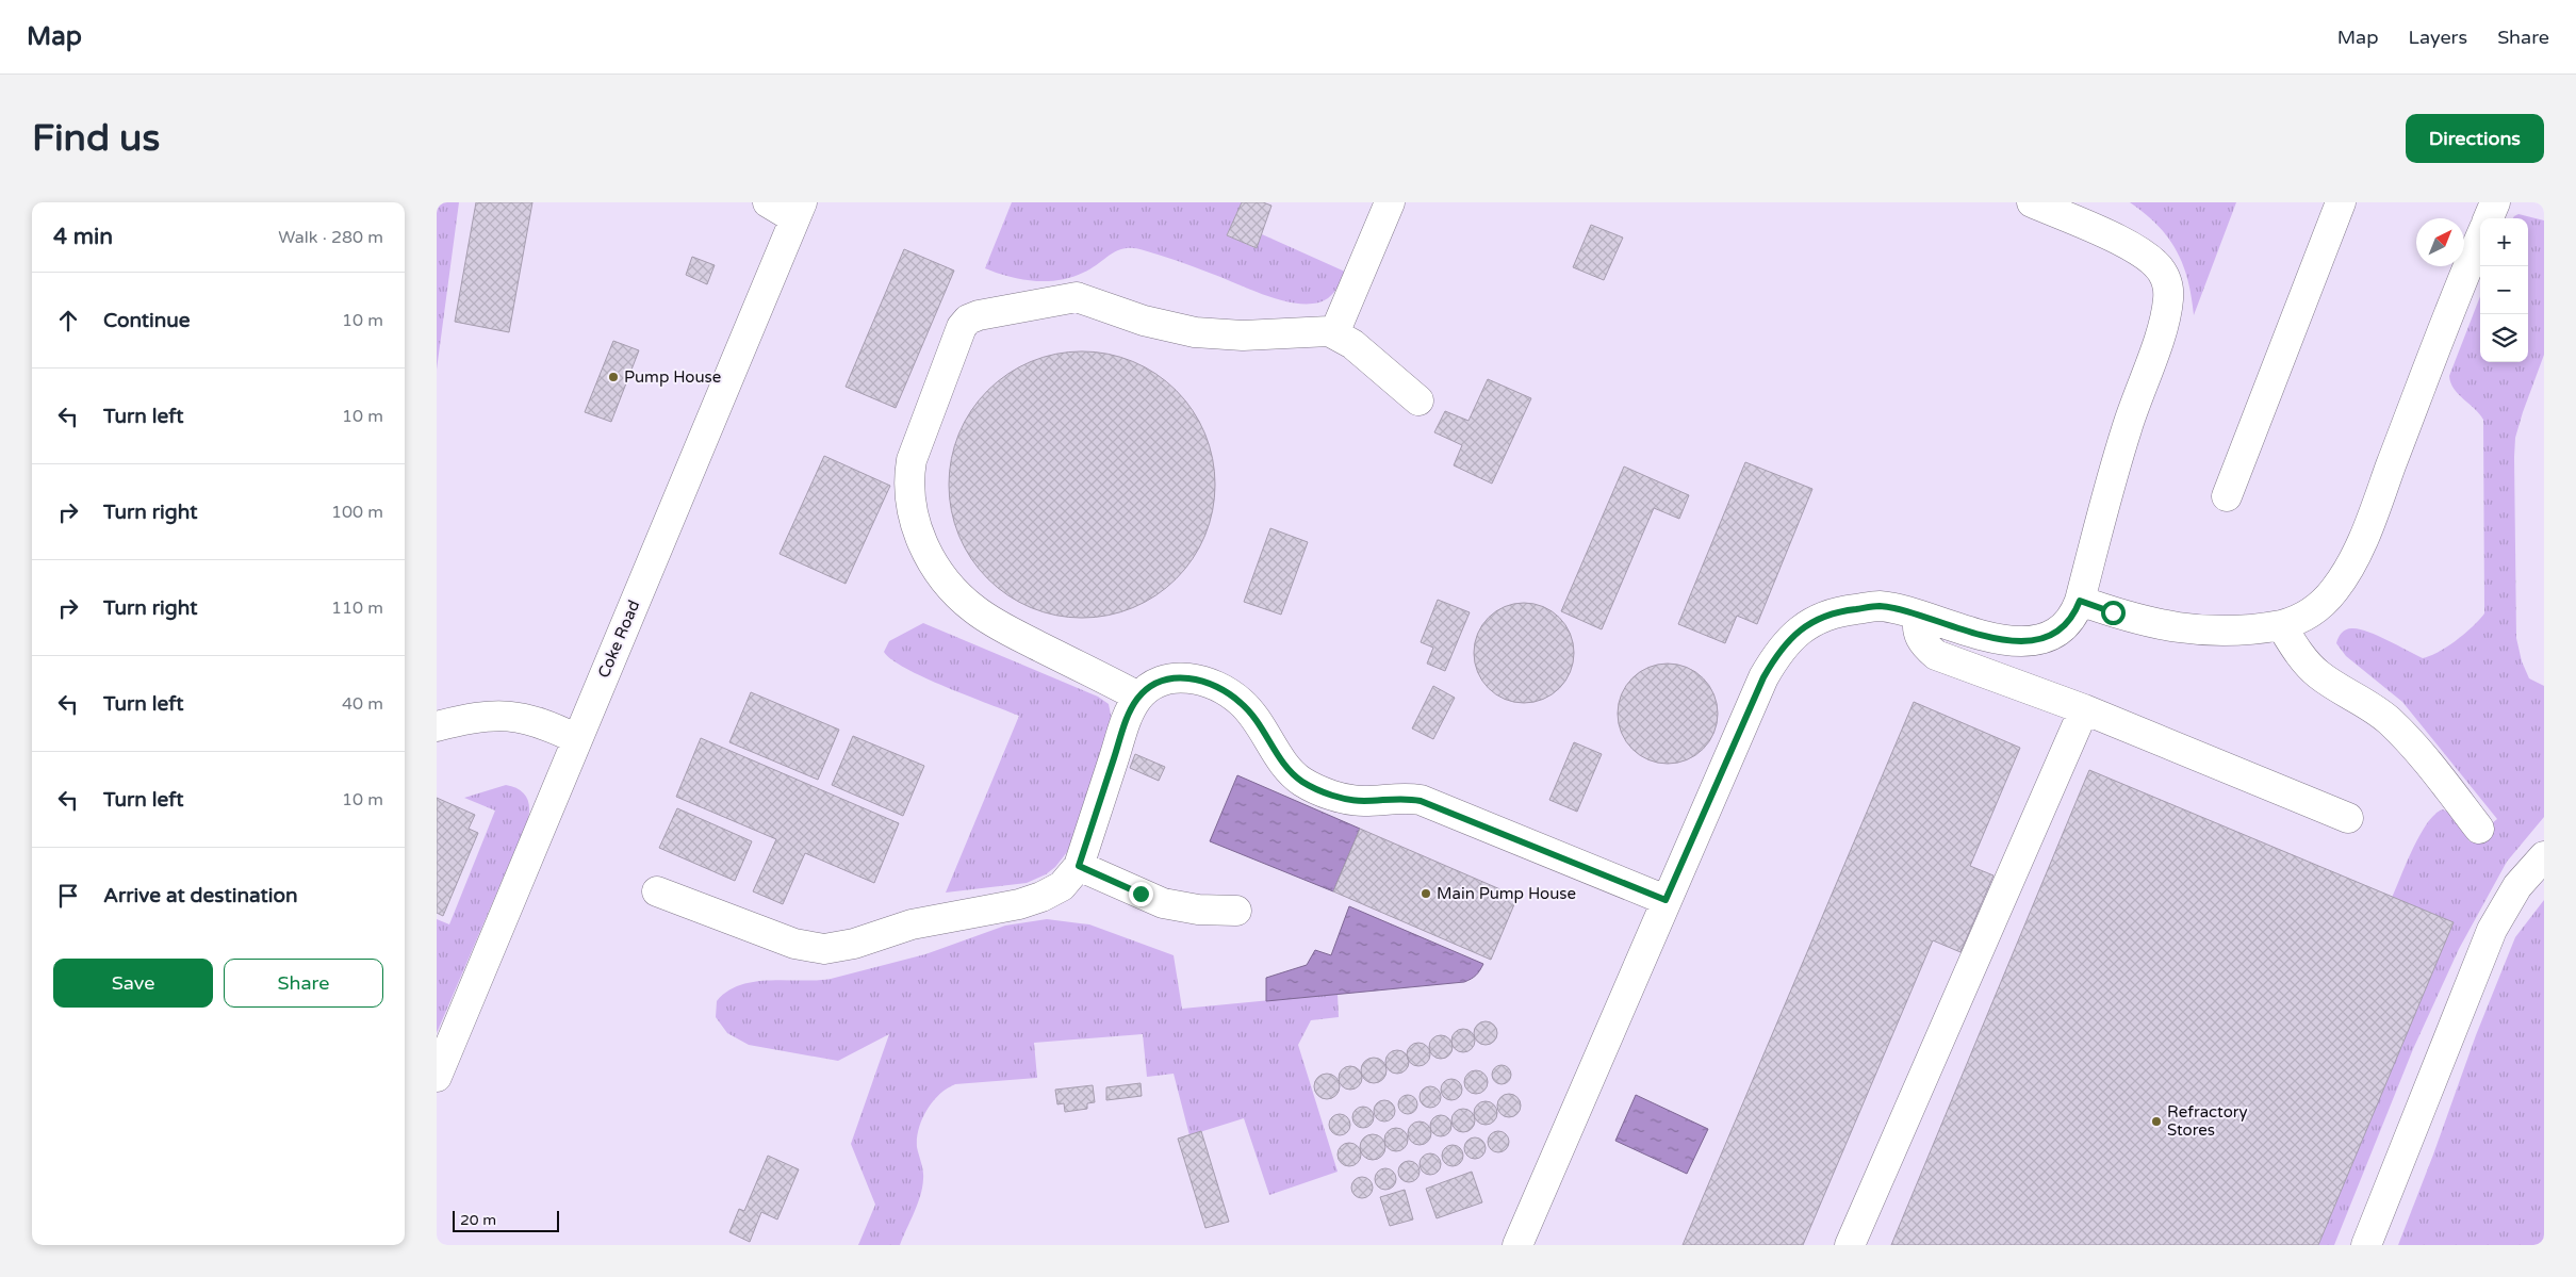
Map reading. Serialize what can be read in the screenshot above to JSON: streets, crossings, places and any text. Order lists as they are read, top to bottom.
{
  "streets": {
    "lane": ["Coke Road"]
  },
  "places": ["Pump House", "Main Pump House", "Refractory Stores"],
  "scale_bar": "20 m",
  "north": "top right",
  "page": {
    "header": "Map",
    "nav": ["Map", "Layers", "Share"],
    "buttons": [
      "Directions",
      ["Save", "Share"]
    ],
    "title": "Find us",
    "heading": ["4 min", "Walk · 280 m"],
    "map_buttons": ["+", "−"],
    "list": [
      ["Continue", "10 m"],
      ["Turn left", "10 m"],
      ["Turn right", "100 m"],
      ["Turn right", "110 m"],
      ["Turn left", "40 m"],
      ["Turn left", "10 m"],
      "Arrive at destination"
    ],
    "scale": "20 m"
  }
}
